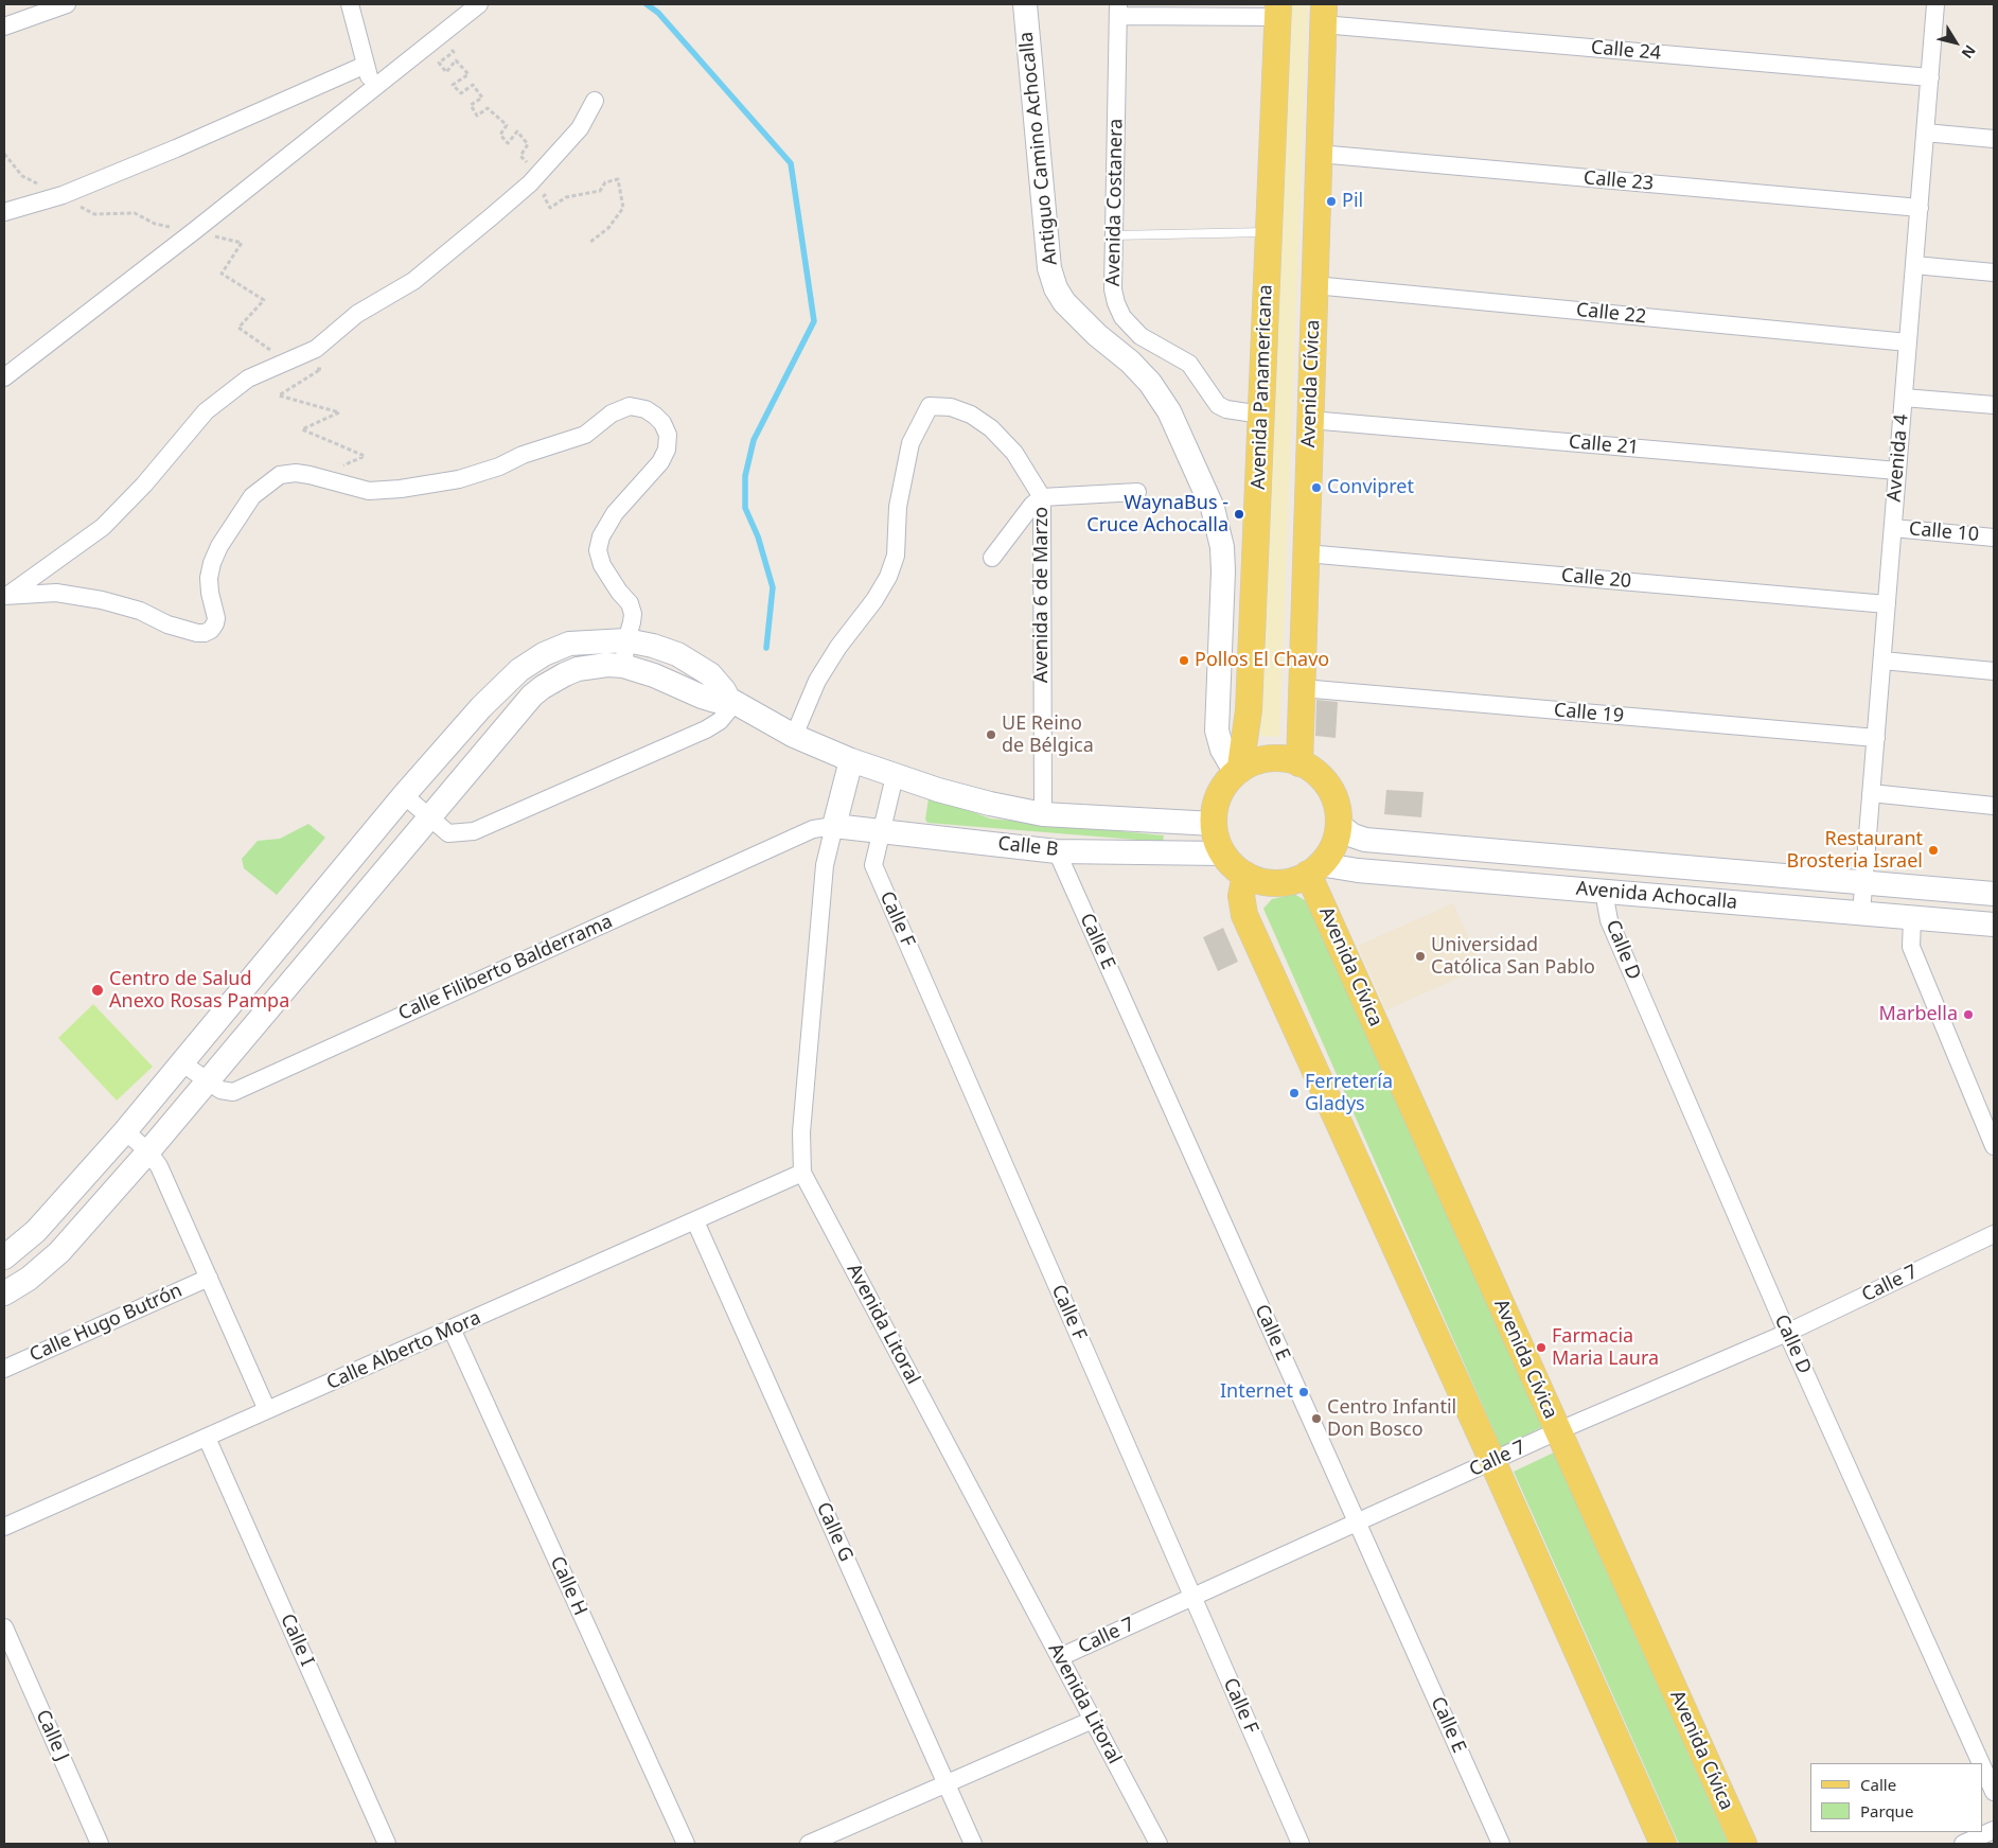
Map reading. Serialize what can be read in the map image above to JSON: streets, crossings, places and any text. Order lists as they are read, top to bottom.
{
  "streets": {
    "main road": ["Avenida Cívica", "Avenida Panamericana"],
    "street": [
      "Calle 24",
      "Antiguo Camino Achocalla",
      "Calle 23",
      "Avenida Costanera",
      "Calle 22",
      "Calle 21",
      "Avenida 4",
      "Calle 10",
      "Calle 20",
      "Avenida 6 de Marzo",
      "Calle 19",
      "Calle B",
      "Avenida Achocalla",
      "Calle F",
      "Calle E",
      "Calle D",
      "Calle Filiberto Balderrama",
      "Calle 7",
      "Calle Hugo Butrón",
      "Avenida Litoral",
      "Calle Alberto Mora",
      "Calle G",
      "Calle H",
      "Calle I",
      "Calle J"
    ]
  },
  "crossings": [
    ["Calle 24", "Avenida Cívica"],
    ["Calle 24", "Avenida 4"],
    ["Antiguo Camino Achocalla", "Avenida Cívica"],
    ["Antiguo Camino Achocalla", "Avenida Panamericana"],
    ["Antiguo Camino Achocalla", "Calle B"],
    ["Antiguo Camino Achocalla", "Avenida Achocalla"],
    ["Calle 23", "Avenida Cívica"],
    ["Calle 23", "Avenida 4"],
    ["Avenida Costanera", "Avenida Panamericana"],
    ["Calle 22", "Avenida Cívica"],
    ["Calle 22", "Avenida 4"],
    ["Avenida Cívica", "Avenida Panamericana"],
    ["Avenida Cívica", "Calle 21"],
    ["Avenida Cívica", "Calle 20"],
    ["Avenida Cívica", "Calle 19"],
    ["Avenida Cívica", "Calle B"],
    ["Avenida Cívica", "Avenida Achocalla"],
    ["Avenida Cívica", "Calle 7"],
    ["Avenida Panamericana", "Calle B"],
    ["Avenida Panamericana", "Avenida Achocalla"],
    ["Calle 21", "Avenida 4"],
    ["Avenida 4", "Calle 10"],
    ["Avenida 4", "Calle 20"],
    ["Avenida 4", "Calle 19"],
    ["Avenida 4", "Avenida Achocalla"],
    ["Avenida 6 de Marzo", "Calle B"],
    ["Calle B", "Avenida Achocalla"],
    ["Calle B", "Calle F"],
    ["Calle B", "Calle E"],
    ["Calle B", "Calle Filiberto Balderrama"],
    ["Calle B", "Avenida Litoral"],
    ["Avenida Achocalla", "Calle D"],
    ["Calle F", "Calle 7"],
    ["Calle E", "Calle 7"],
    ["Calle D", "Calle 7"],
    ["Calle Filiberto Balderrama", "Avenida Litoral"],
    ["Calle 7", "Avenida Litoral"],
    ["Avenida Litoral", "Calle Alberto Mora"],
    ["Calle Alberto Mora", "Calle G"],
    ["Calle Alberto Mora", "Calle H"],
    ["Calle Alberto Mora", "Calle I"]
  ],
  "places": [
    "Pil",
    "Convipret",
    "WaynaBus - Cruce Achocalla",
    "Pollos El Chavo",
    "UE Reino de Bélgica",
    "Restaurant Brosteria Israel",
    "Universidad Católica San Pablo",
    "Centro de Salud Anexo Rosas Pampa",
    "Marbella",
    "Ferretería Gladys",
    "Farmacia Maria Laura",
    "Internet",
    "Centro Infantil Don Bosco"
  ],
  "legend": ["Calle", "Parque"],
  "north": "bottom right"
}
